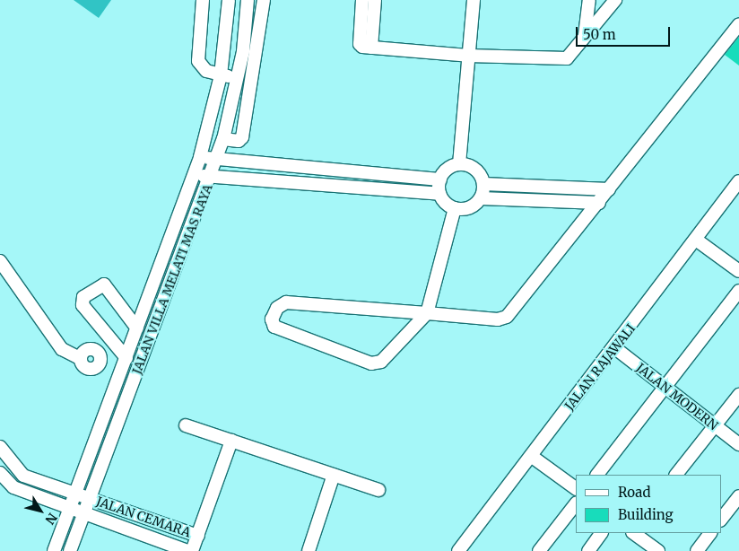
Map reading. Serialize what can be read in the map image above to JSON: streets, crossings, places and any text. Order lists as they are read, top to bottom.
{
  "streets": {
    "street": [
      "JALAN VILLA MELATI MAS RAYA",
      "JALAN RAJAWALI",
      "JALAN MODERN",
      "JALAN CEMARA"
    ]
  },
  "crossings": [
    ["JALAN VILLA MELATI MAS RAYA", "JALAN CEMARA"],
    ["JALAN RAJAWALI", "JALAN MODERN"]
  ],
  "legend": ["Road", "Building"],
  "scale_bar": "50 m",
  "north": "bottom right"
}
